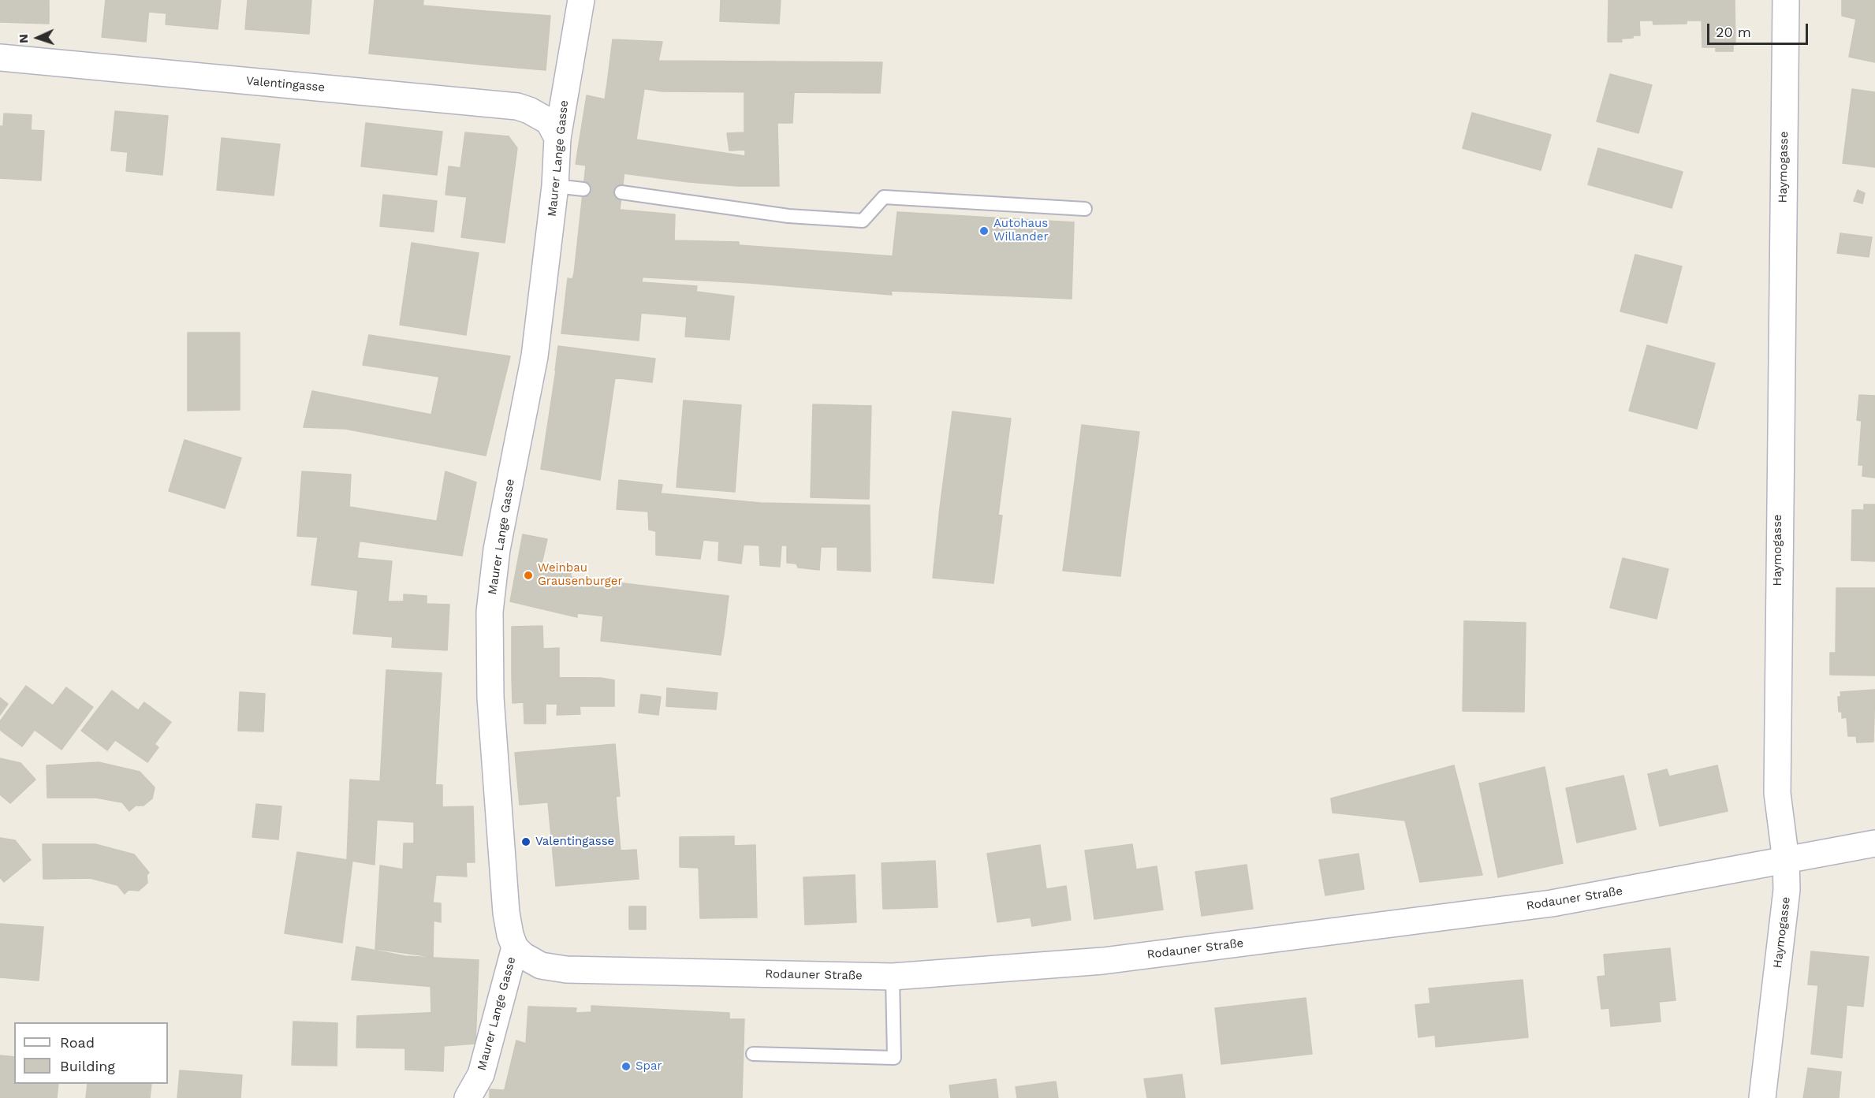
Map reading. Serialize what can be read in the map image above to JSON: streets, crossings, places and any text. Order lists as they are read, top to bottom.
{
  "streets": {
    "main road": [
      "Valentingasse",
      "Maurer Lange Gasse",
      "Haymogasse",
      "Rodauner Straße"
    ]
  },
  "crossings": [
    ["Valentingasse", "Maurer Lange Gasse"],
    ["Maurer Lange Gasse", "Rodauner Straße"],
    ["Haymogasse", "Rodauner Straße"]
  ],
  "places": [
    "Autohaus Willander",
    "Weinbau Grausenburger",
    "Valentingasse",
    "Spar"
  ],
  "legend": ["Road", "Building"],
  "scale_bar": "20 m",
  "north": "left"
}
